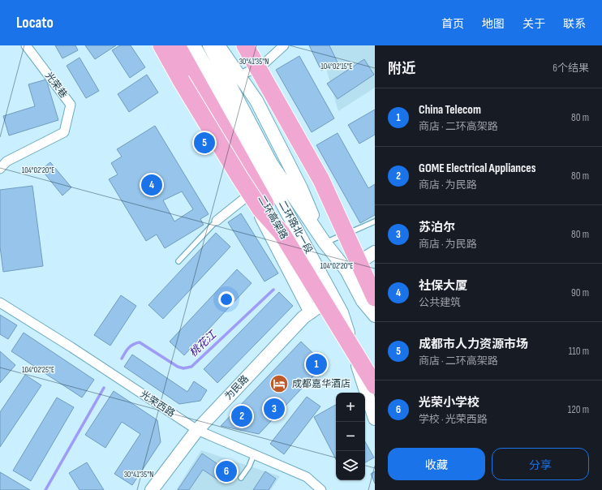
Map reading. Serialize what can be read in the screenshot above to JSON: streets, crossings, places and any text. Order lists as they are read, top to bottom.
{
  "streets": {
    "highway": ["二环高架路"],
    "street": [
      "光荣巷",
      "二环路北一段",
      "为民路",
      "光荣西路"
    ]
  },
  "crossings": [
    ["二环路北一段", "为民路"],
    ["为民路", "光荣西路"]
  ],
  "water": ["桃花江"],
  "places": {
    "hotel": ["成都嘉华酒店"]
  },
  "page": {
    "header": "Locato",
    "nav": [
      "首页",
      "地图",
      "关于",
      "联系"
    ],
    "heading": ["附近", "6个结果"],
    "list": [
      {
        "mark": "1",
        "name": "China Telecom",
        "note": "商店 · 二环高架路",
        "value": "80 m"
      },
      {
        "mark": "2",
        "name": "GOME Electrical Appliances",
        "note": "商店 · 为民路",
        "value": "80 m"
      },
      {
        "mark": "3",
        "name": "苏泊尔",
        "note": "商店 · 为民路",
        "value": "80 m"
      },
      {
        "mark": "4",
        "name": "社保大厦",
        "note": "公共建筑",
        "value": "90 m"
      },
      {
        "mark": "5",
        "name": "成都市人力资源市场",
        "note": "商店 · 二环高架路",
        "value": "110 m"
      },
      {
        "mark": "6",
        "name": "光荣小学校",
        "note": "学校 · 光荣西路",
        "value": "120 m"
      }
    ],
    "pins": [
      "5",
      "4",
      "1",
      "3",
      "2",
      "6"
    ],
    "map_buttons": ["+", "−"],
    "buttons": ["收藏", "分享"]
  },
  "coordinates": [
    "30°41'35\"N",
    "104°02'15\"E",
    "104°02'20\"E",
    "104°02'25\"E"
  ]
}
